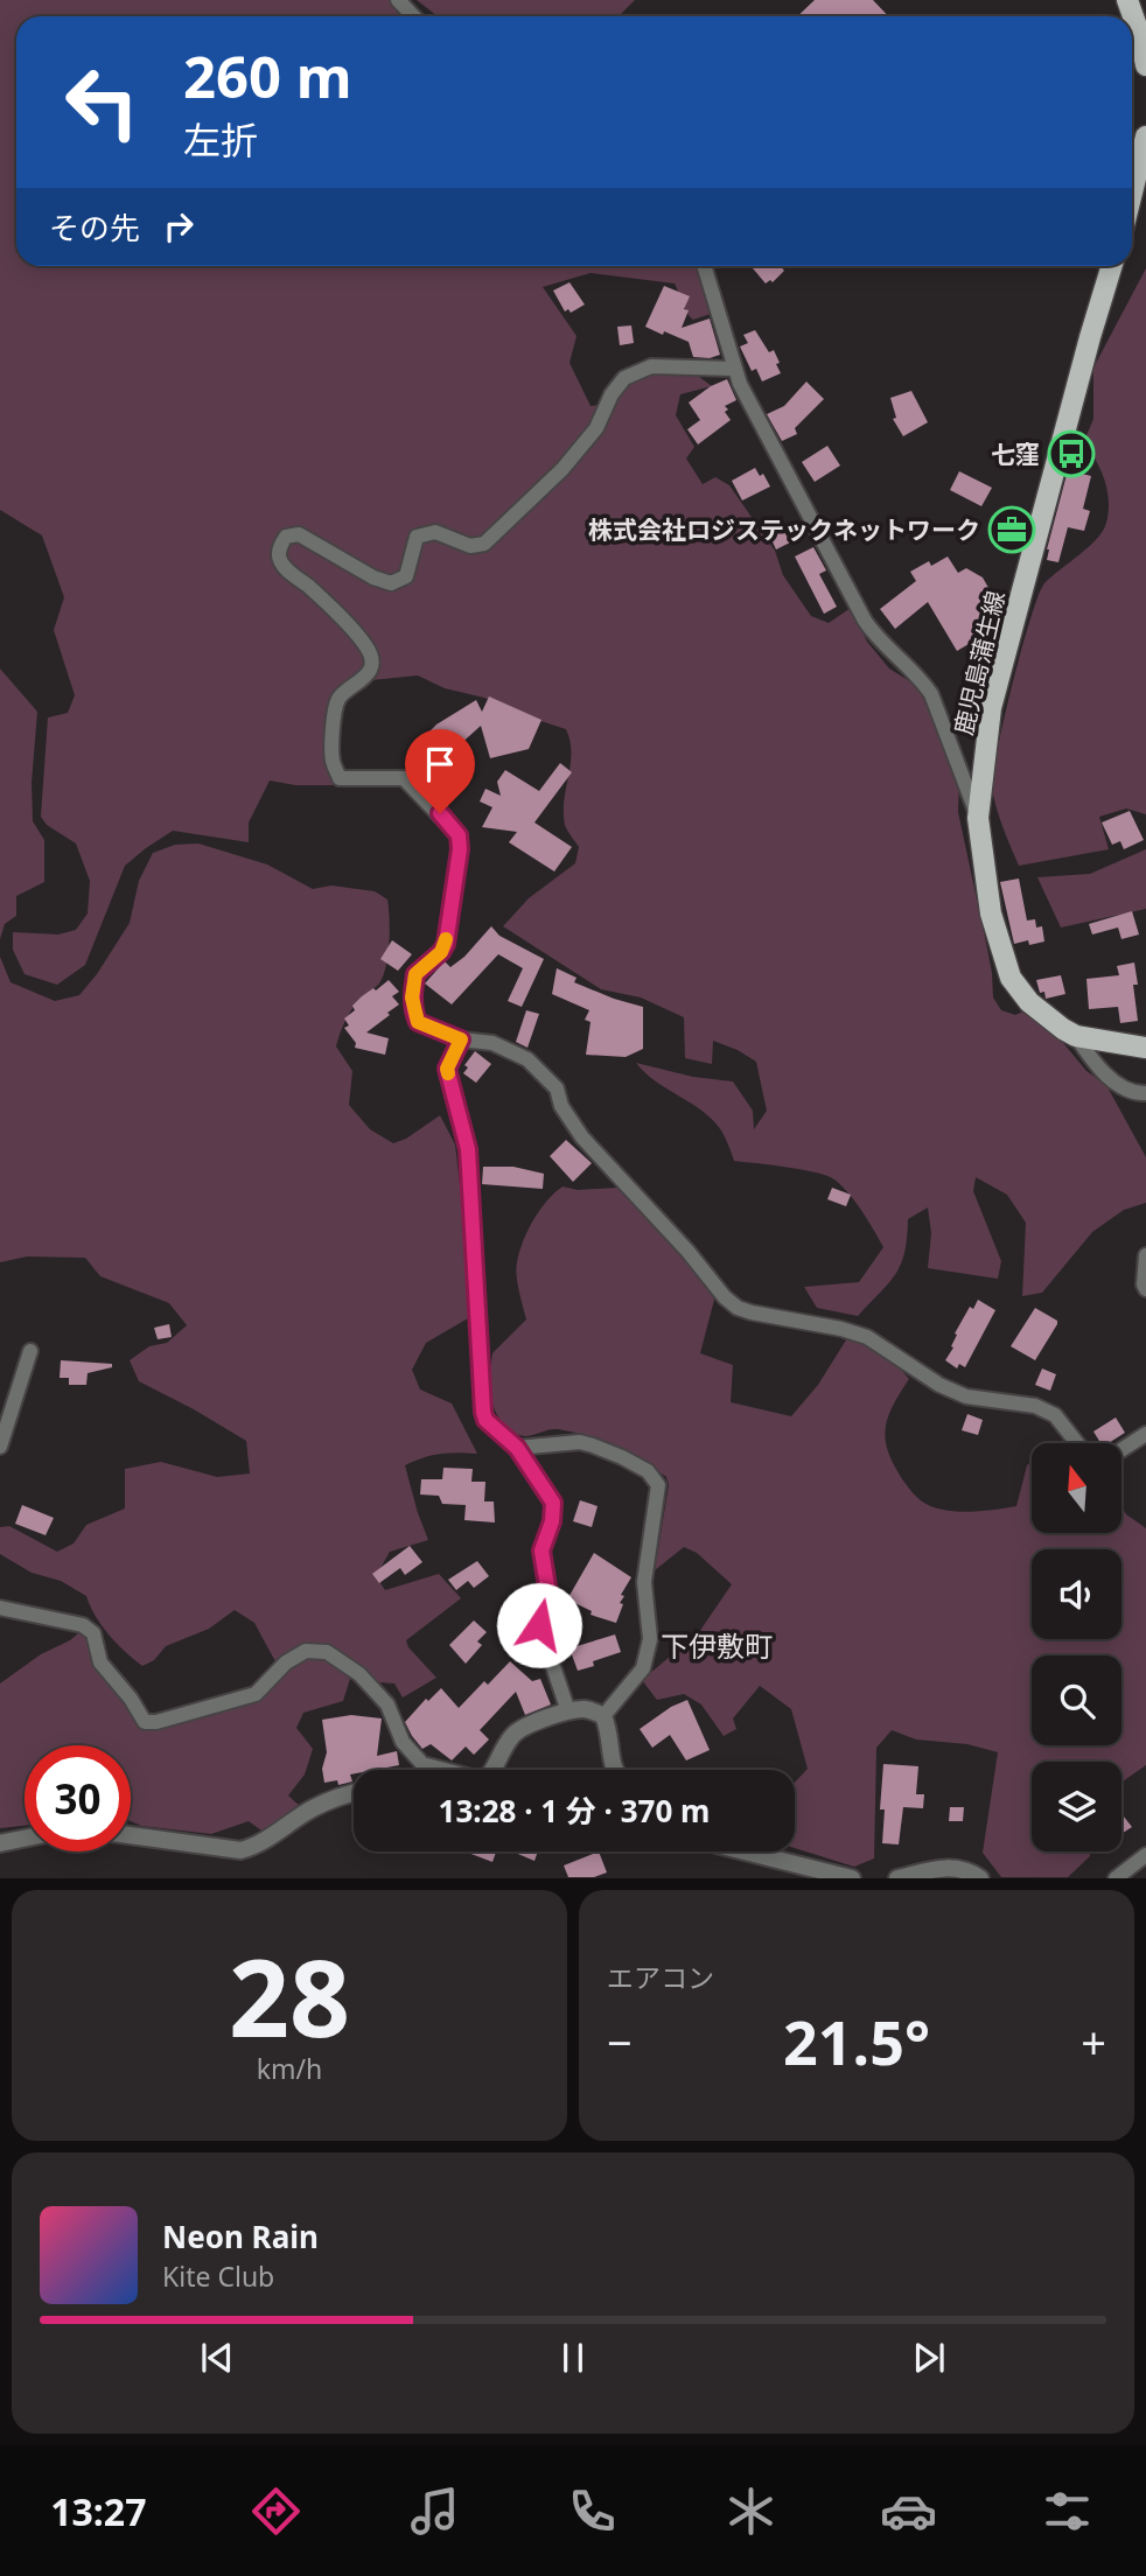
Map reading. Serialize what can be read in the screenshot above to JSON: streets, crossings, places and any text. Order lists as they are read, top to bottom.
{
  "streets": {
    "main road": ["鹿児島蒲生線"]
  },
  "districts": ["下伊敷町"],
  "places": {
    "bus stop": ["七窪"],
    "office": ["株式会社ロジステックネットワーク"]
  },
  "north": "top",
  "page": {
    "turn": ["260 m", "左折"],
    "then": "その先",
    "limit": "30",
    "trip": "13:28 · 1 分 · 370 m",
    "tile": [
      ["28", "km/h"],
      "エアコン"
    ],
    "heat": ["−", "21.5°", "+"],
    "song": ["Neon Rain", "Kite Club"],
    "tabs": "13:27"
  }
}
